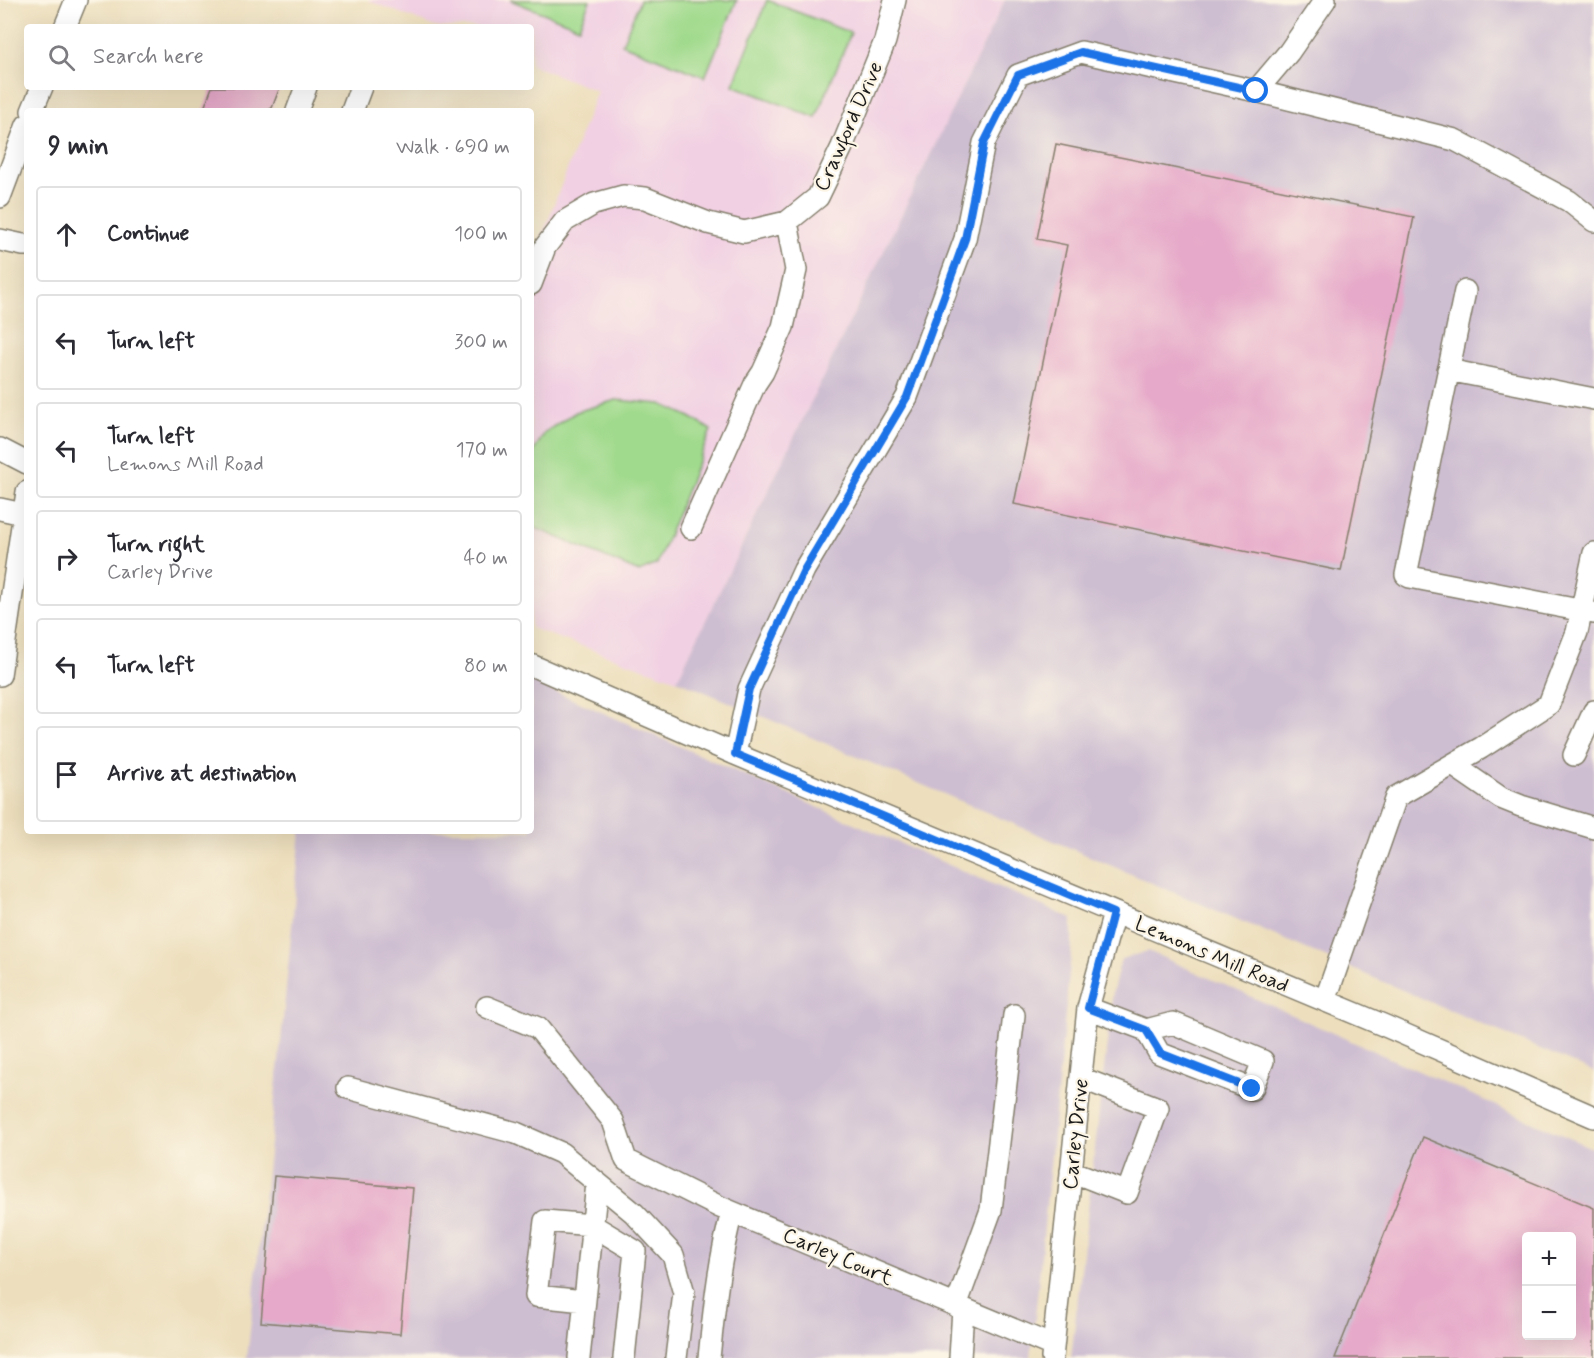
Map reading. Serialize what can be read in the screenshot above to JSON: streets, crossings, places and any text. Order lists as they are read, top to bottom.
{
  "streets": {
    "street": [
      "Crawford Drive",
      "Lemons Mill Road",
      "Carley Drive",
      "Carley Court"
    ]
  },
  "crossings": [
    ["Lemons Mill Road", "Carley Drive"],
    ["Carley Drive", "Carley Court"]
  ],
  "page": {
    "search": "Search here",
    "heading": ["9 min", "Walk · 690 m"],
    "list": [
      ["Continue", "100 m"],
      ["Turn left", "300 m"],
      ["Turn left", "Lemons Mill Road", "170 m"],
      ["Turn right", "Carley Drive", "40 m"],
      ["Turn left", "80 m"],
      "Arrive at destination"
    ],
    "map_buttons": ["+", "−"]
  }
}
